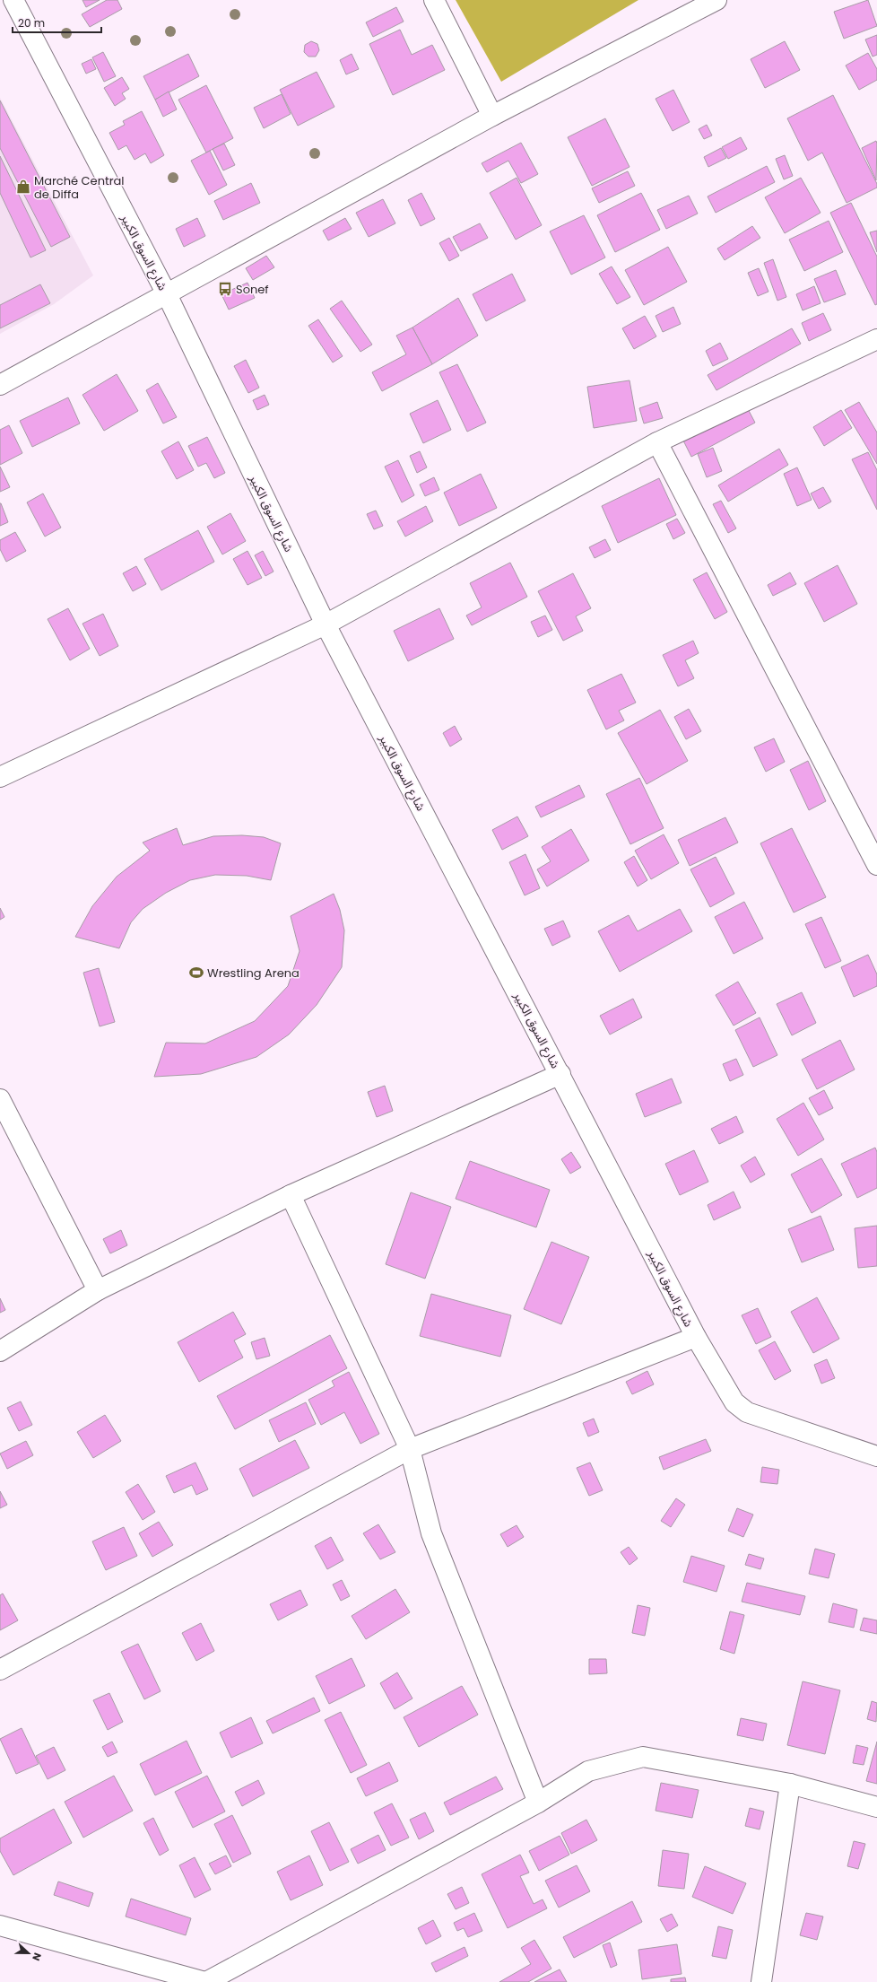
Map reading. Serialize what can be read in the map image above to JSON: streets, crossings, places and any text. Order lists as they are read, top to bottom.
{
  "streets": {
    "street": ["شارع السوق الكبير"]
  },
  "places": {
    "shop": ["Marché Central de Diffa"],
    "bus stop": ["Sonef"],
    "sports": ["Wrestling Arena"]
  },
  "scale_bar": "20 m",
  "north": "right"
}
